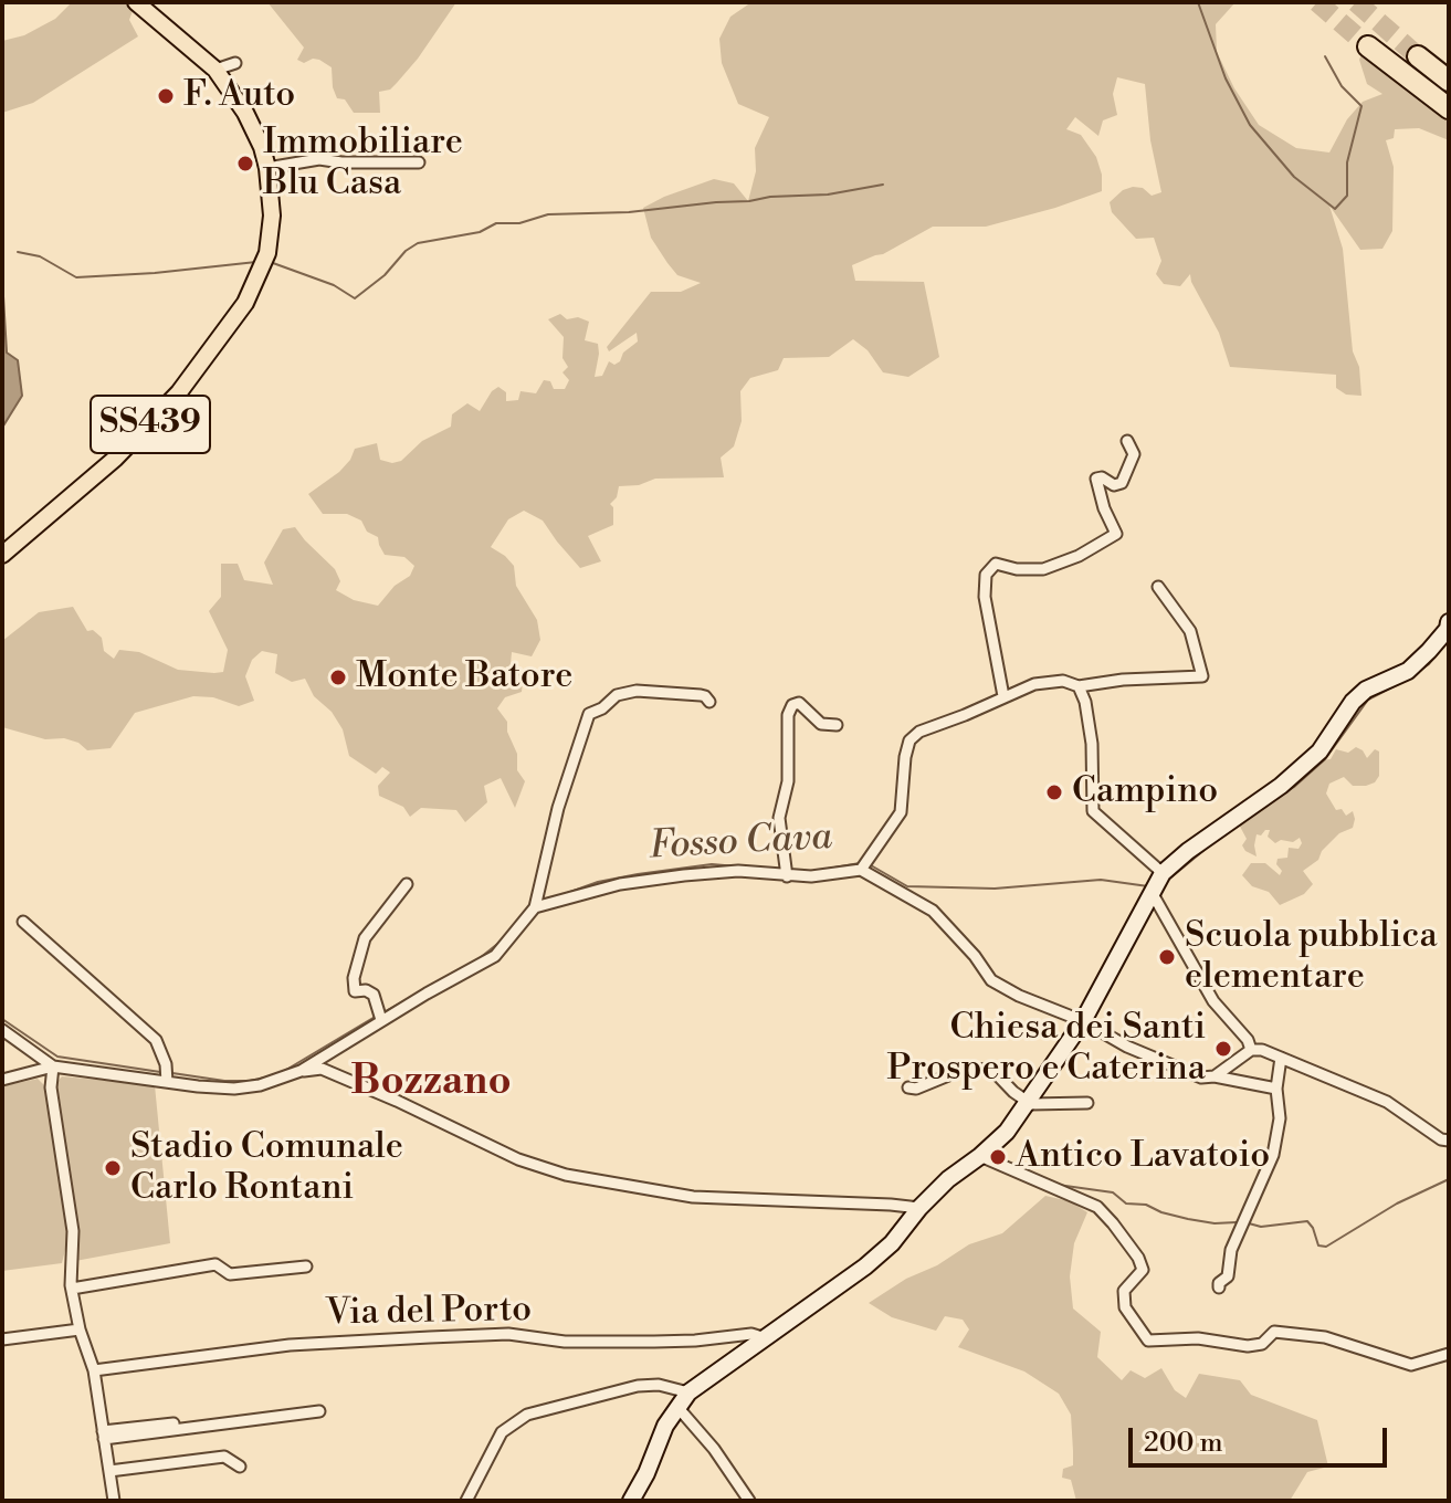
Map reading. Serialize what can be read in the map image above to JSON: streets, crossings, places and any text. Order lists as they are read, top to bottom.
{
  "streets": {
    "main road": ["SS439"],
    "street": ["Via del Porto"]
  },
  "districts": ["Bozzano"],
  "water": ["Fosso Cava"],
  "places": [
    "F. Auto",
    "Immobiliare Blu Casa",
    "Monte Batore",
    "Campino",
    "Scuola pubblica elementare",
    "Chiesa dei Santi Prospero e Caterina",
    "Antico Lavatoio",
    "Stadio Comunale Carlo Rontani"
  ],
  "scale_bar": "200 m"
}
